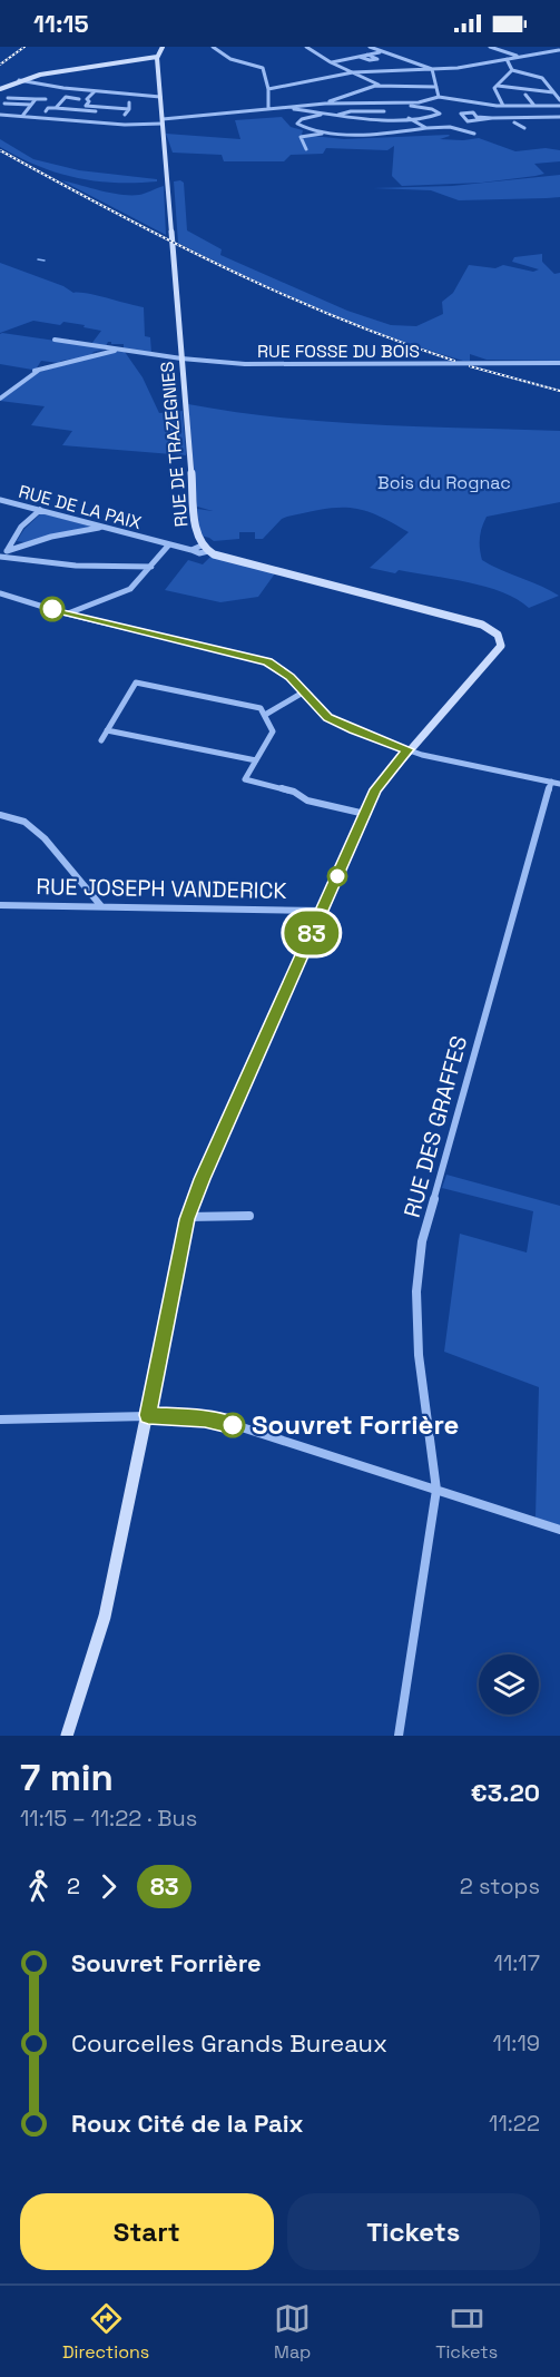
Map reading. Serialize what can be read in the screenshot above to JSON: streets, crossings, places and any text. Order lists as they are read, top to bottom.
{
  "streets": {
    "main road": ["RUE DE TRAZEGNIES"],
    "street": [
      "RUE FOSSE DU BOIS",
      "RUE DE LA PAIX",
      "RUE JOSEPH VANDERICK",
      "RUE DES GRAFFES"
    ]
  },
  "crossings": [
    ["RUE FOSSE DU BOIS", "RUE DE TRAZEGNIES"],
    ["RUE DE TRAZEGNIES", "RUE DE LA PAIX"]
  ],
  "parks": ["Bois du Rognac"],
  "places": ["Souvret Forrière"],
  "lines": ["bus line 83"],
  "page": {
    "status": "11:15",
    "on_map": "83",
    "heading": ["7 min", "11:15 – 11:22 · Bus", "€3.20"],
    "legs": ["2", "83", "2 stops"],
    "list": [
      {
        "name": "Souvret Forrière",
        "value": "11:17"
      },
      {
        "name": "Courcelles Grands Bureaux",
        "value": "11:19"
      },
      {
        "name": "Roux Cité de la Paix",
        "value": "11:22"
      }
    ],
    "buttons": ["Start", "Tickets"],
    "tabs": ["Directions", "Map", "Tickets"]
  }
}
